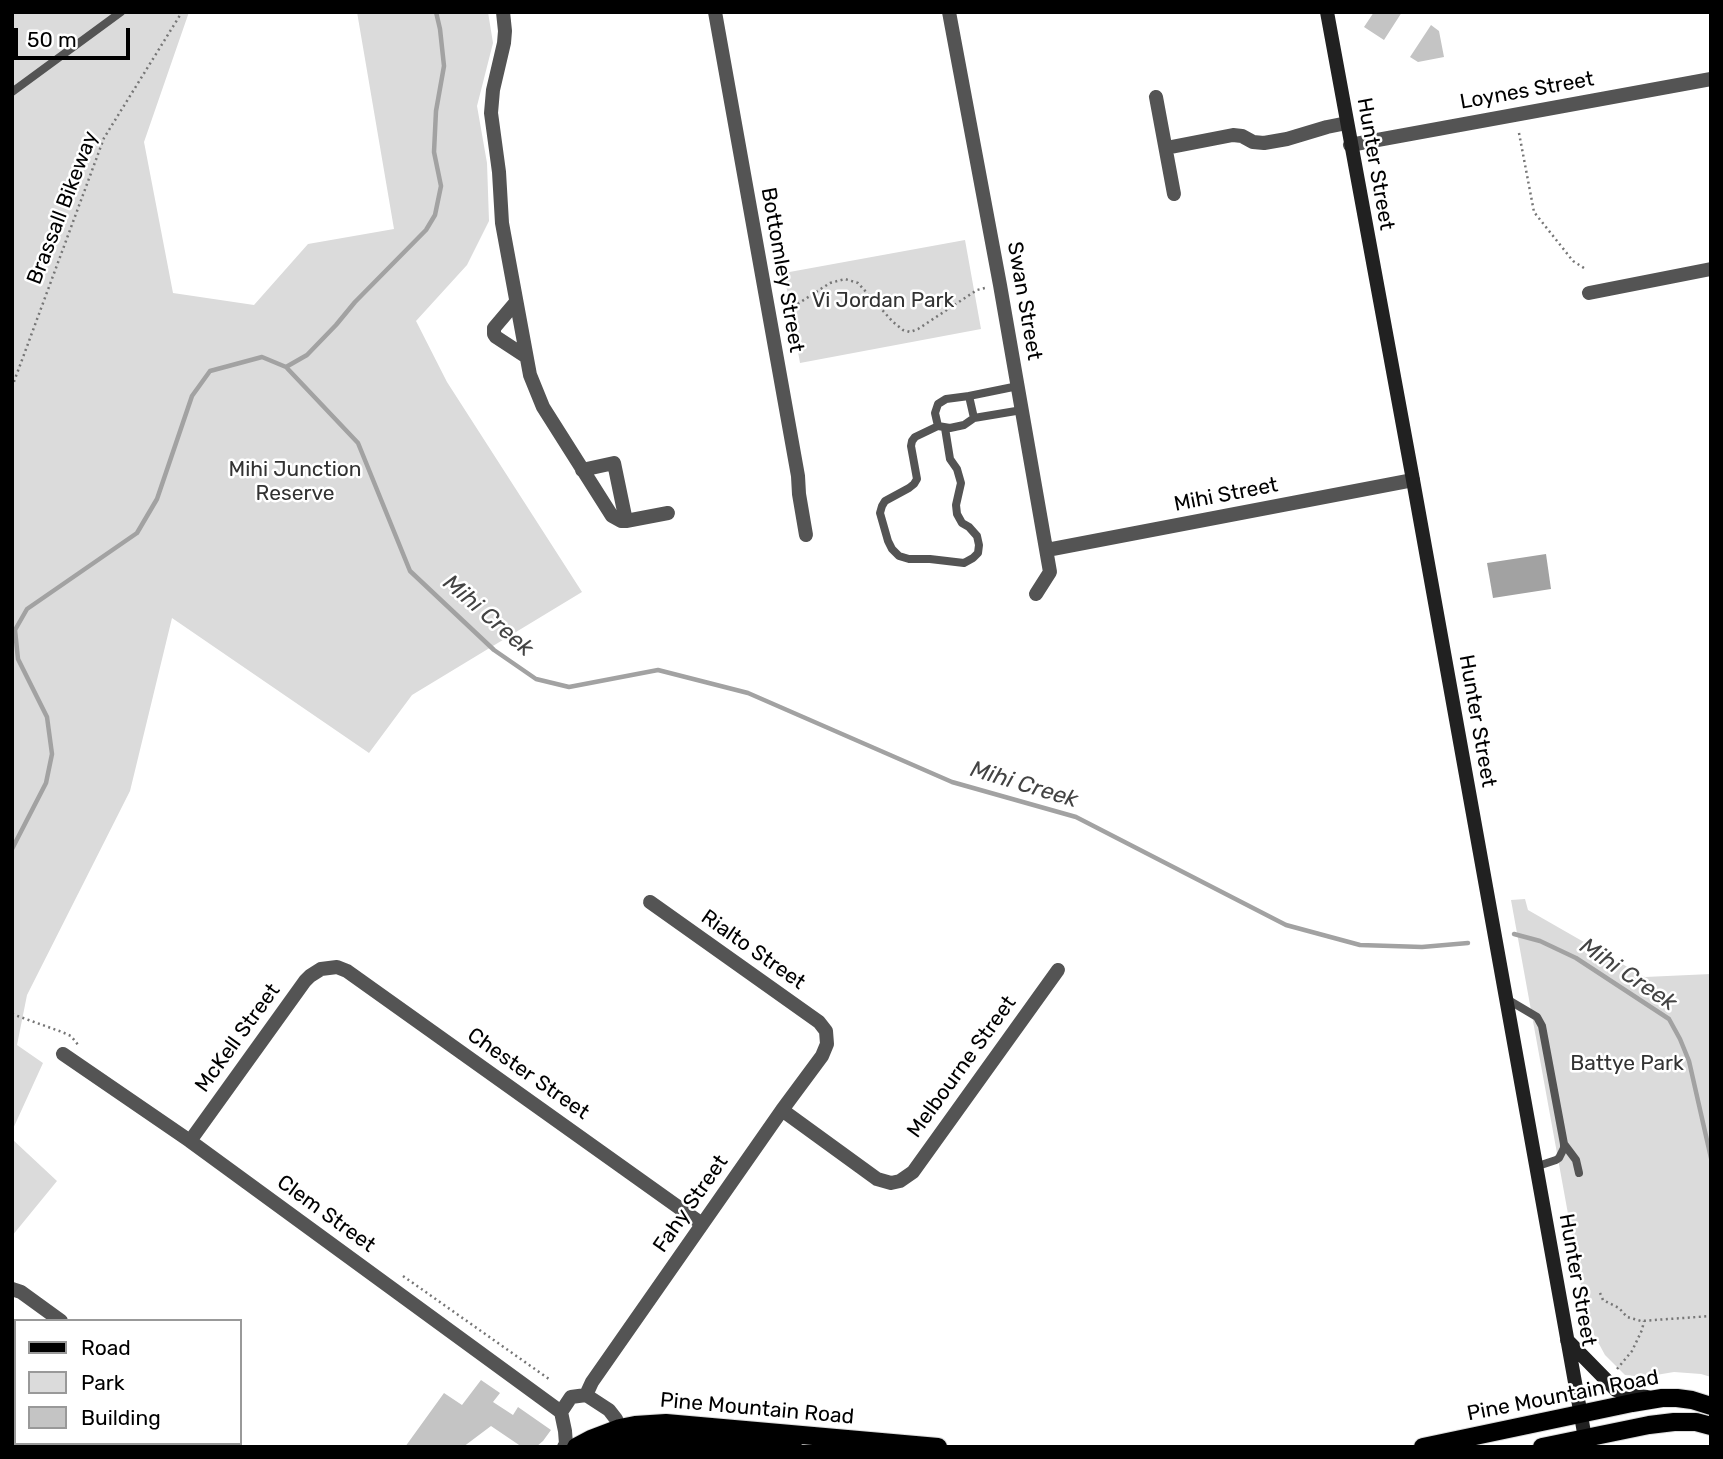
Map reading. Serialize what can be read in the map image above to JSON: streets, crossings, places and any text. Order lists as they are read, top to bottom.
{
  "streets": {
    "main road": ["Hunter Street", "Pine Mountain Road"],
    "street": [
      "Loynes Street",
      "Bottomley Street",
      "Swan Street",
      "Mihi Street",
      "Rialto Street",
      "McKell Street",
      "Melbourne Street",
      "Chester Street",
      "Fahy Street",
      "Clem Street"
    ],
    "path": ["Brassall Bikeway"]
  },
  "crossings": [
    ["Loynes Street", "Hunter Street"],
    ["Hunter Street", "Mihi Street"],
    ["Hunter Street", "Pine Mountain Road"],
    ["Swan Street", "Mihi Street"],
    ["Rialto Street", "Fahy Street"],
    ["McKell Street", "Chester Street"],
    ["McKell Street", "Clem Street"],
    ["Melbourne Street", "Fahy Street"],
    ["Chester Street", "Fahy Street"]
  ],
  "water": ["Mihi Creek"],
  "parks": ["Vi Jordan Park", "Mihi Junction Reserve", "Battye Park"],
  "legend": ["Road", "Park", "Building"],
  "scale_bar": "50 m"
}
